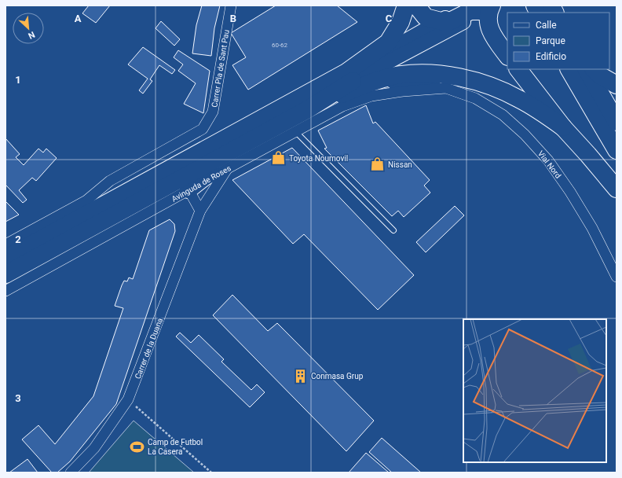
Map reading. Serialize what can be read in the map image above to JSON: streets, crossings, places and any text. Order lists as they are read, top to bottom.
{
  "streets": {
    "street": [
      "Carrer Pla de Sant Pau",
      "Vial Nord",
      "Avinguda de Roses",
      "Carrer de la Duana"
    ]
  },
  "crossings": [
    ["Vial Nord", "Avinguda de Roses"],
    ["Avinguda de Roses", "Carrer de la Duana"]
  ],
  "places": {
    "shop": ["Toyota Noumovil", "Nissan"],
    "building": ["Conmasa Grup"],
    "sports": ["Camp de Futbol La Casera"]
  },
  "house_numbers": ["60-62"],
  "legend": ["Calle", "Parque", "Edificio"],
  "north": "bottom right",
  "grid": {
    "columns": ["A", "B", "C"],
    "rows": ["1", "2", "3"]
  }
}
